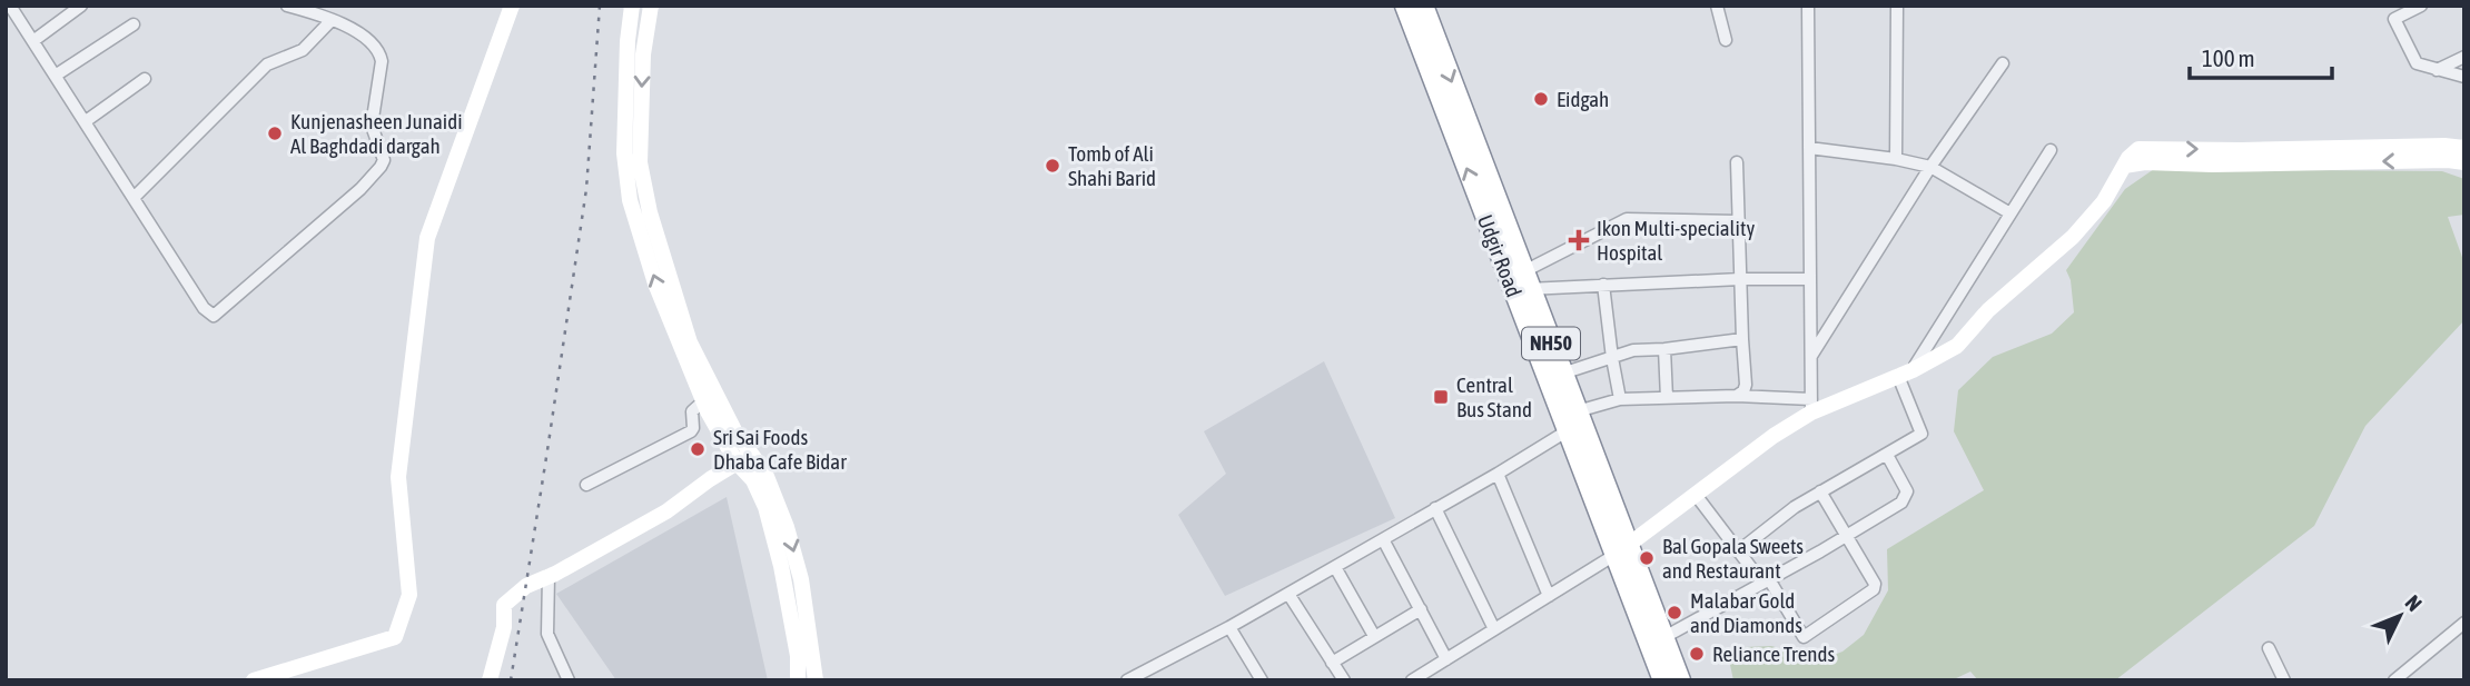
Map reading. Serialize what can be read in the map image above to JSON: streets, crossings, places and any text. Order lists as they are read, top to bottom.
{
  "streets": {
    "highway": ["Udgir Road", "NH50"]
  },
  "places": {
    "other": [
      "Eidgah",
      "Kunjenasheen Junaidi Al Baghdadi dargah",
      "Tomb of Ali Shahi Barid",
      "Sri Sai Foods Dhaba Cafe Bidar",
      "Bal Gopala Sweets and Restaurant",
      "Malabar Gold and Diamonds",
      "Reliance Trends"
    ],
    "health": ["Ikon Multi-speciality Hospital"],
    "transit": ["Central Bus Stand"]
  },
  "scale_bar": "100 m",
  "north": "top right"
}
